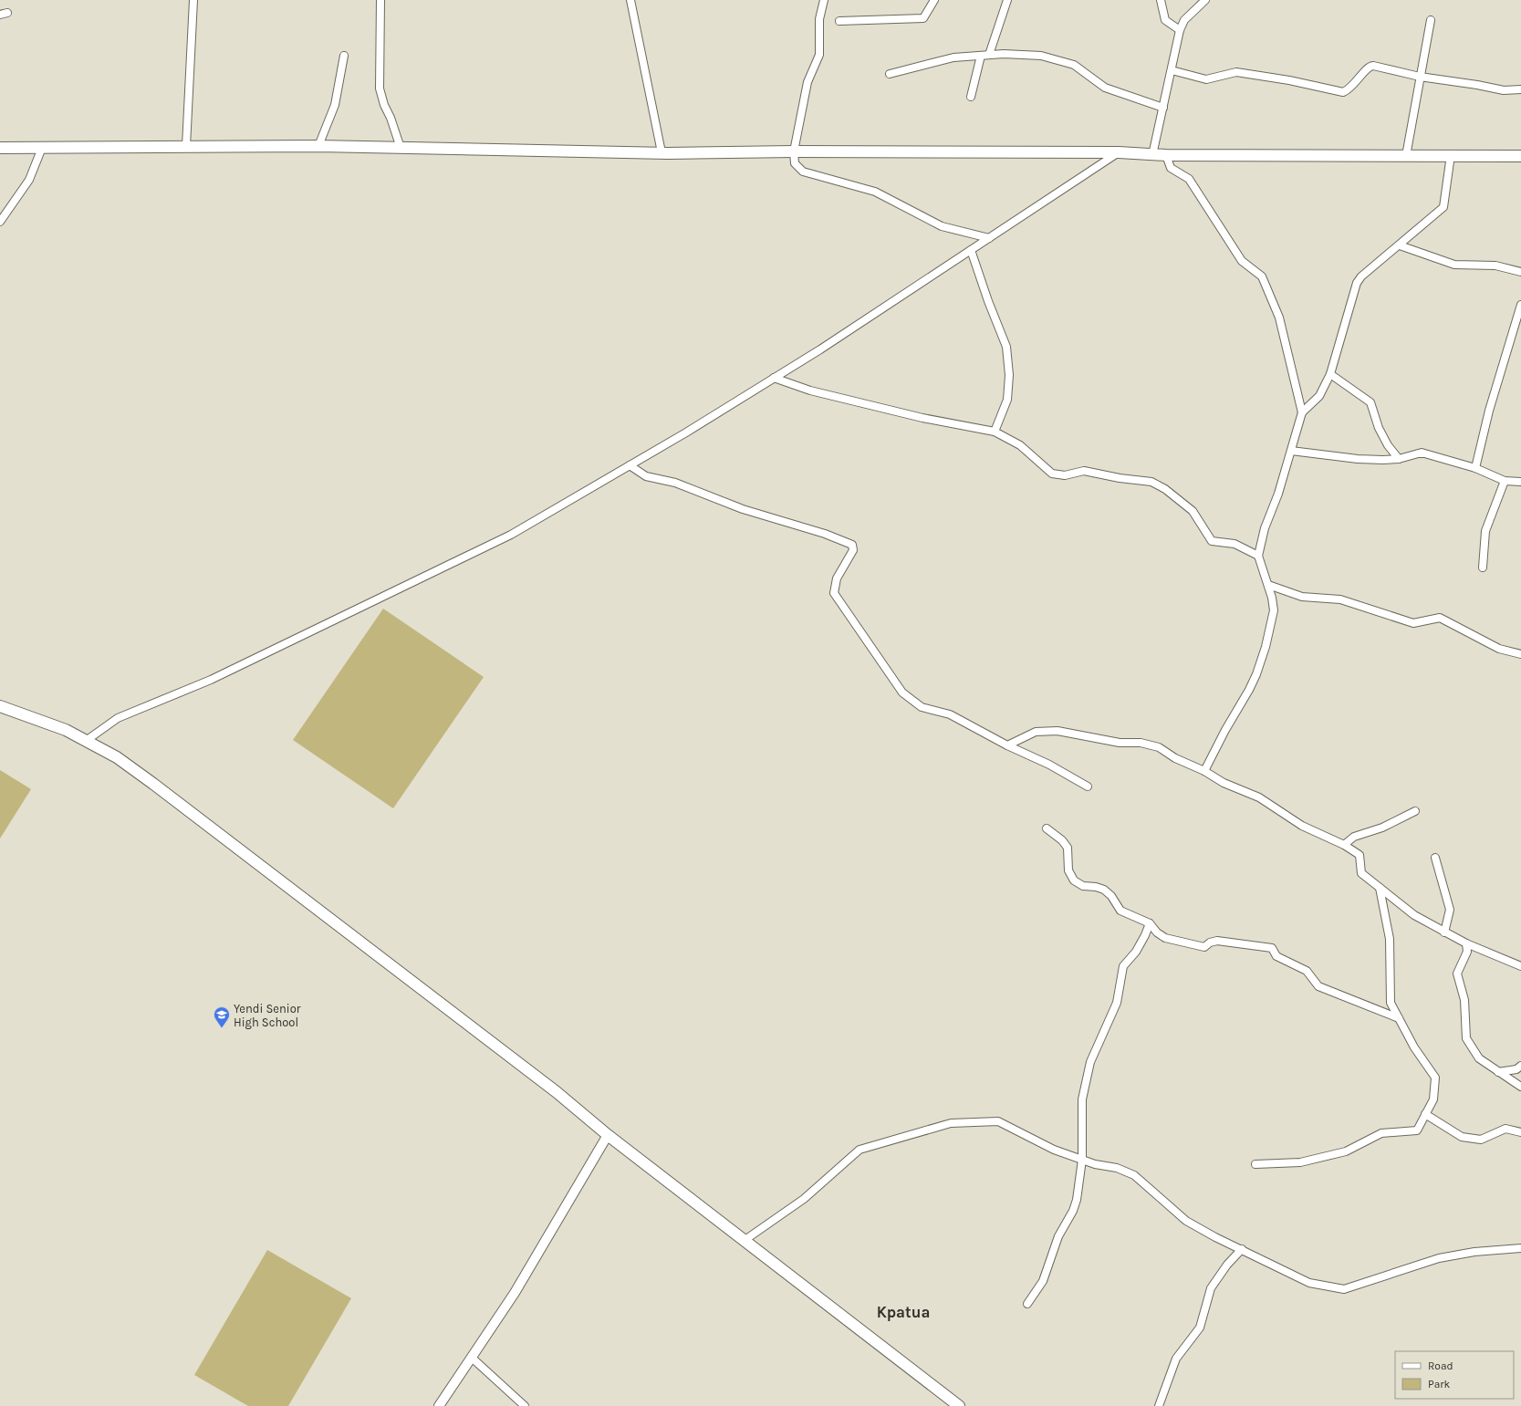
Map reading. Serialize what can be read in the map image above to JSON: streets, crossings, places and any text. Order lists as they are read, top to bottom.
{
  "districts": ["Kpatua"],
  "places": {
    "school or university": ["Yendi Senior High School"]
  },
  "legend": ["Road", "Park"]
}
